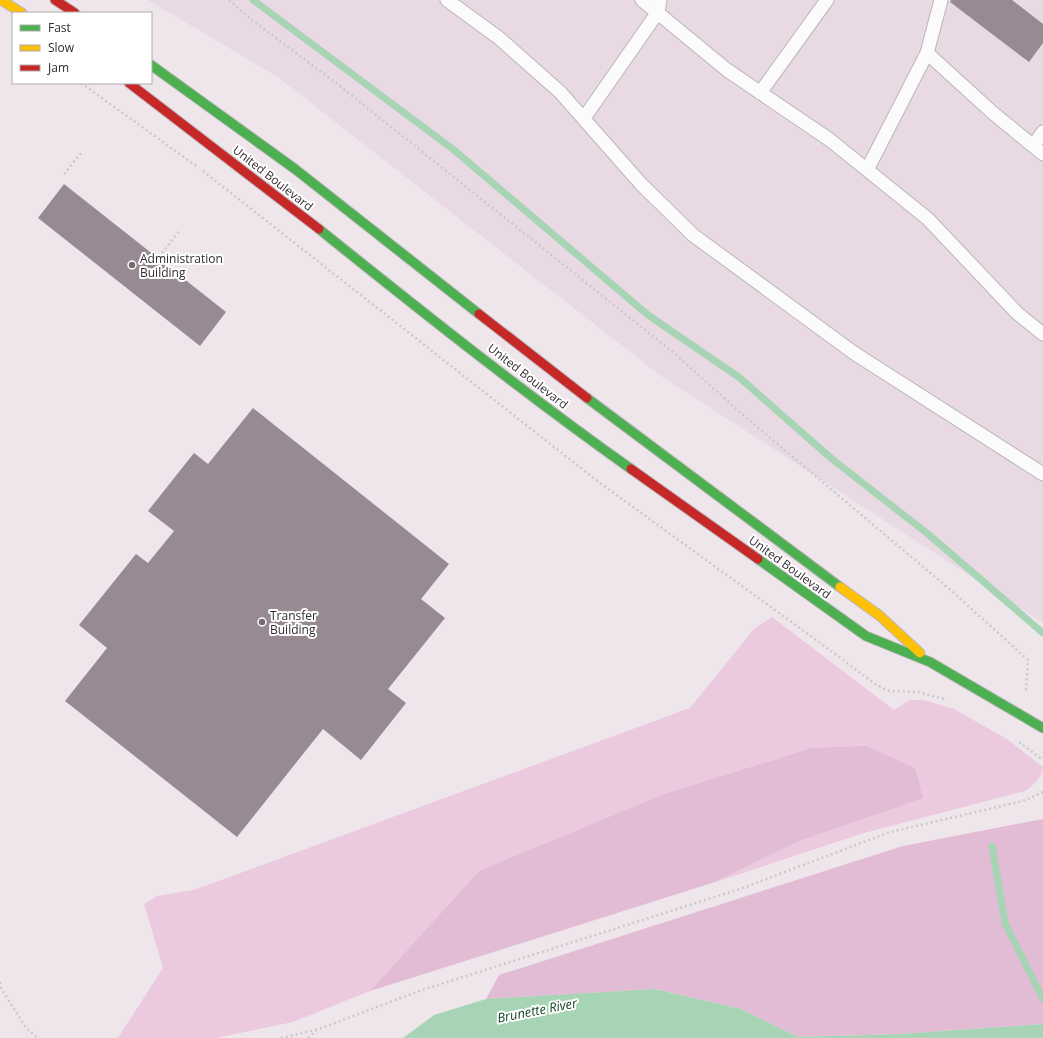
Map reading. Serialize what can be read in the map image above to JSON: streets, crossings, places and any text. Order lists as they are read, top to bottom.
{
  "streets": {
    "street": ["United Boulevard"]
  },
  "water": ["Brunette River"],
  "places": ["Administration Building", "Transfer Building"],
  "legend": ["Fast", "Slow", "Jam"]
}
